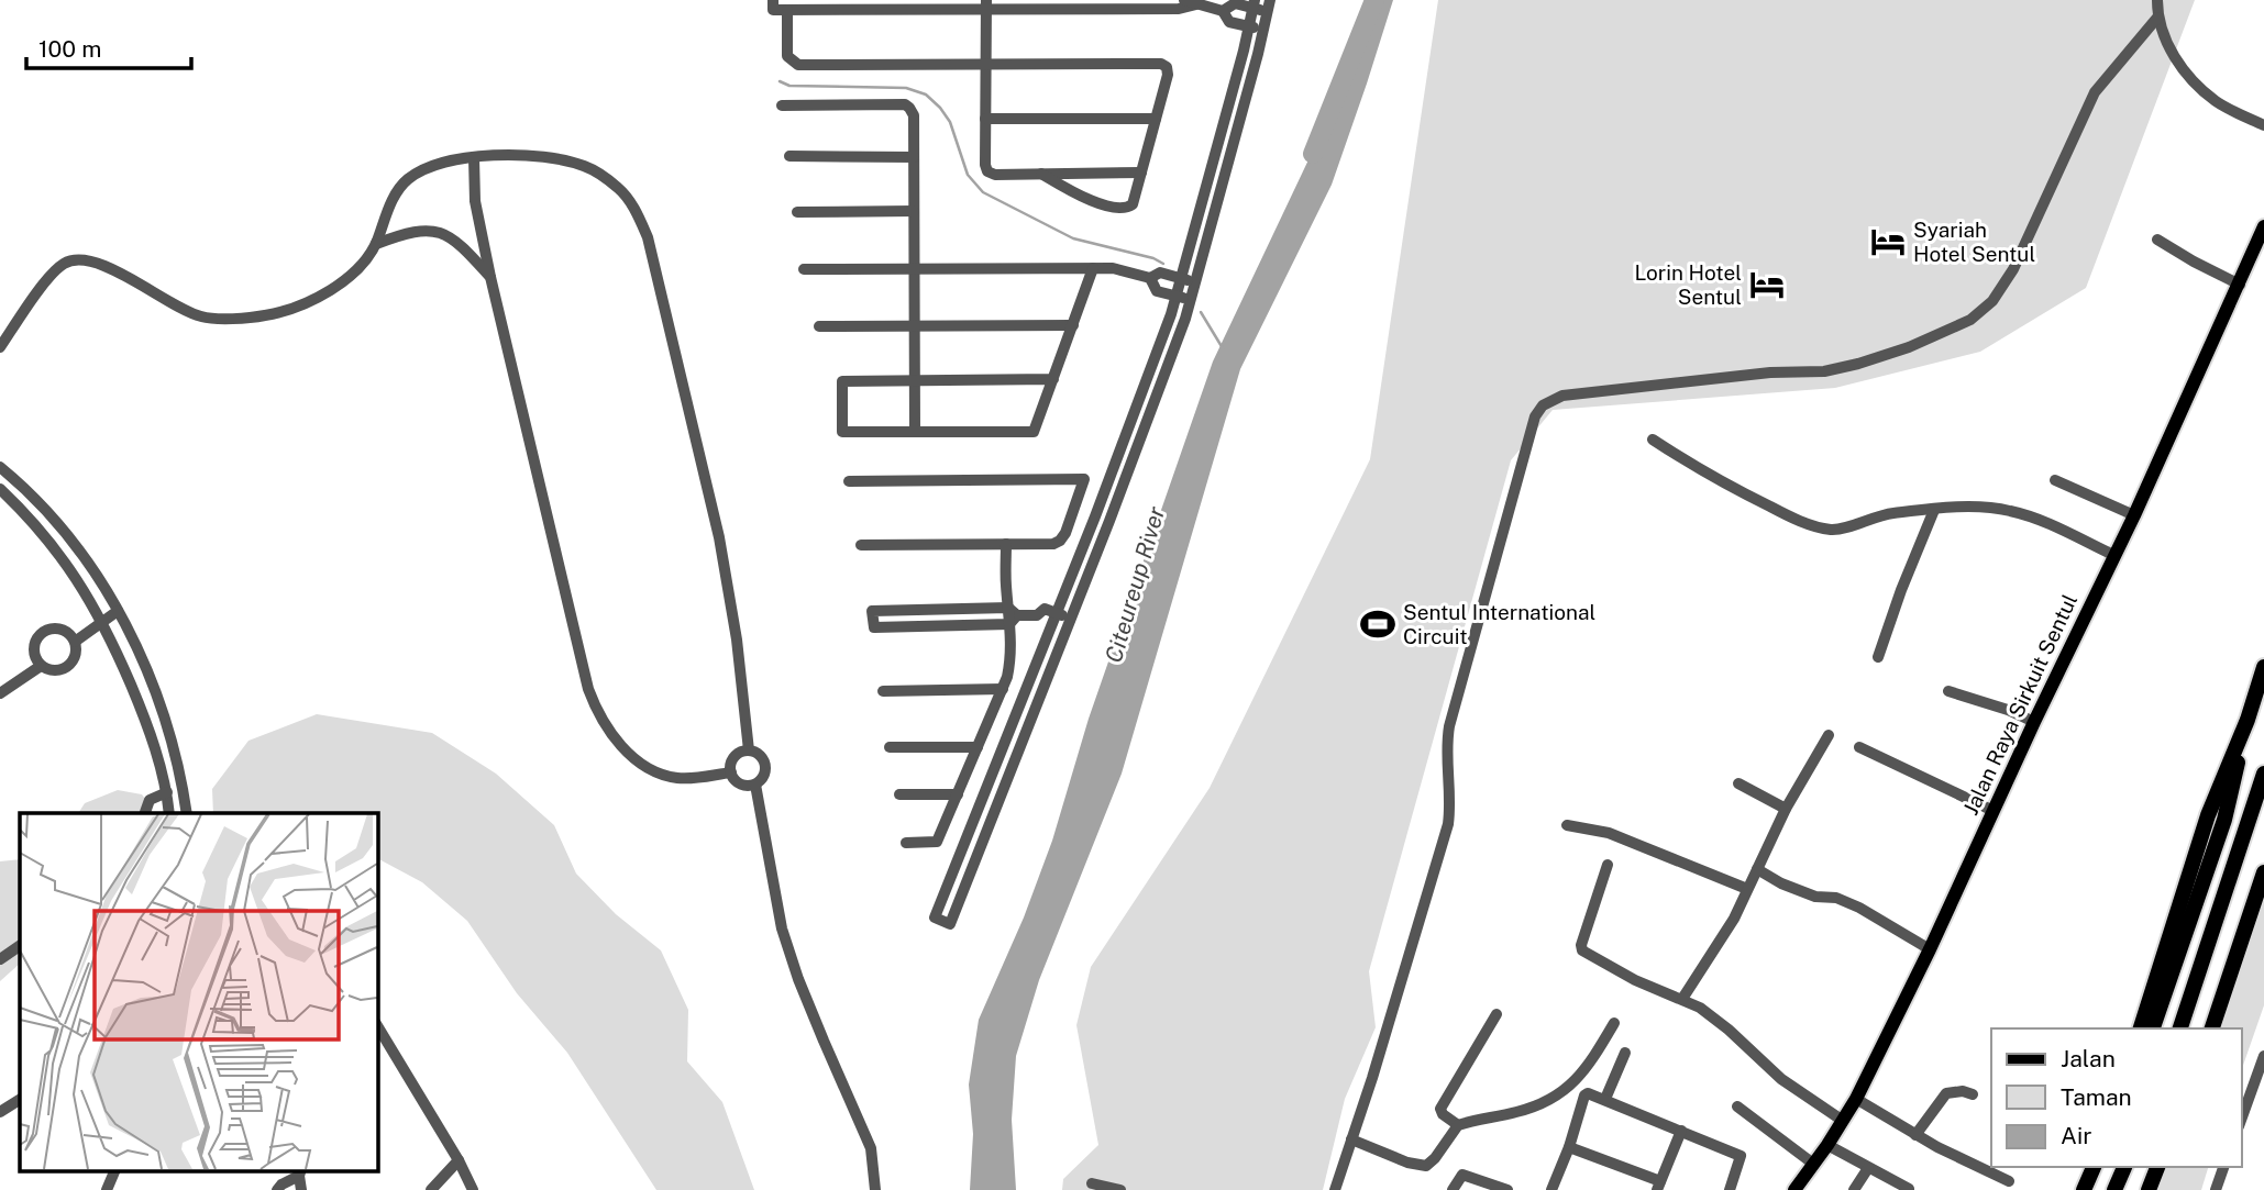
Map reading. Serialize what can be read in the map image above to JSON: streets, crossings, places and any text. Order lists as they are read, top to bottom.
{
  "streets": {
    "main road": ["Jalan Raya Sirkuit Sentul"]
  },
  "water": ["Citeureup River"],
  "places": {
    "hotel": ["Syariah Hotel Sentul", "Lorin Hotel Sentul"],
    "sports": ["Sentul International Circuit"]
  },
  "legend": ["Jalan", "Taman", "Air"],
  "scale_bar": "100 m"
}
